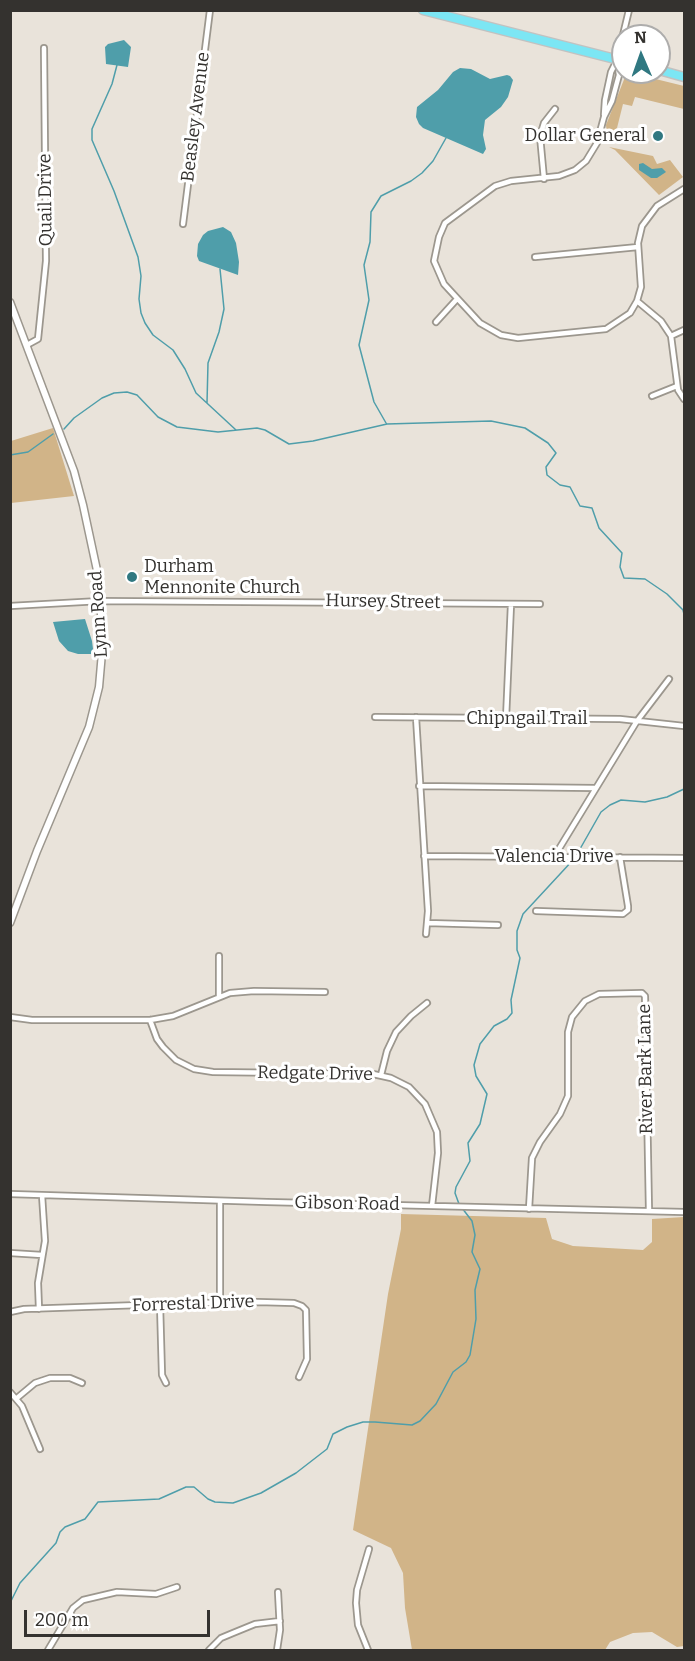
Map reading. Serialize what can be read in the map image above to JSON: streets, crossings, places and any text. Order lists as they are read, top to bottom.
{
  "streets": {
    "street": [
      "Beasley Avenue",
      "Quail Drive",
      "Hursey Street",
      "Lynn Road",
      "Chipngail Trail",
      "Valencia Drive",
      "River Bark Lane",
      "Redgate Drive",
      "Gibson Road",
      "Forrestal Drive"
    ]
  },
  "crossings": [
    ["Quail Drive", "Lynn Road"],
    ["Hursey Street", "Lynn Road"],
    ["River Bark Lane", "Gibson Road"],
    ["Redgate Drive", "Gibson Road"]
  ],
  "places": ["Dollar General", "Durham Mennonite Church"],
  "scale_bar": "200 m",
  "north": "top"
}
